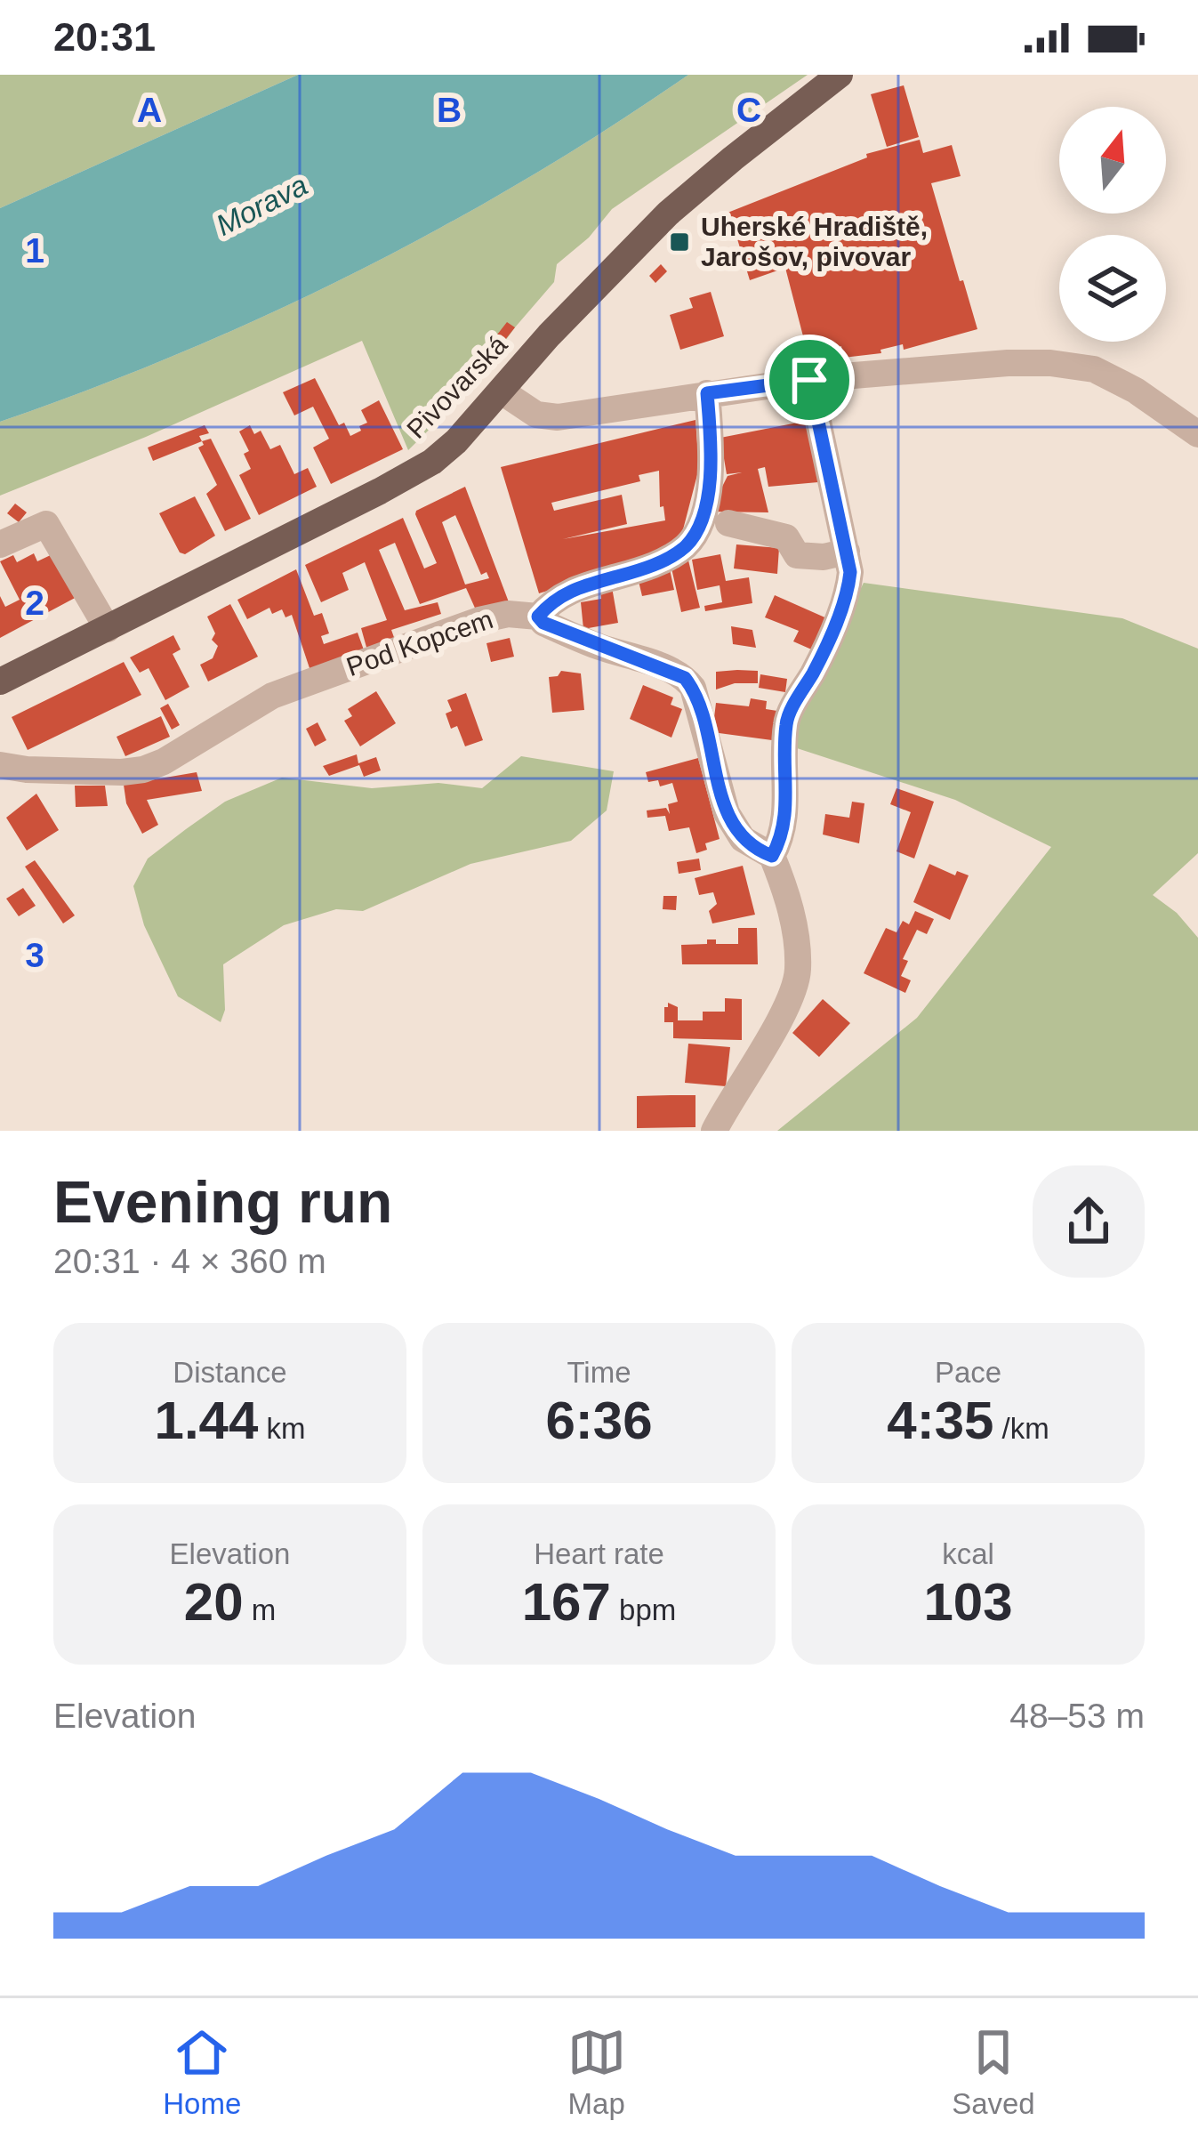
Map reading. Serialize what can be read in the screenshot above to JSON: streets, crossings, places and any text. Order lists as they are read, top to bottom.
{
  "streets": {
    "main road": ["Pivovarská"],
    "street": ["Pod Kopcem"]
  },
  "water": ["Morava"],
  "places": {
    "transit": ["Uherské Hradiště, Jarošov, pivovar"]
  },
  "north": "top",
  "page": {
    "status": "20:31",
    "heading": ["Evening run", "20:31 · 4 × 360 m"],
    "stats": [
      ["Distance", "1.44 km"],
      ["Time", "6:36"],
      ["Pace", "4:35 /km"],
      ["Elevation", "20 m"],
      ["Heart rate", "167 bpm"],
      ["kcal", "103"]
    ],
    "chart": ["Elevation", "48–53 m"],
    "tabs": ["Home", "Map", "Saved"]
  },
  "grid": {
    "columns": ["A", "B", "C"],
    "rows": ["1", "2", "3"]
  }
}
